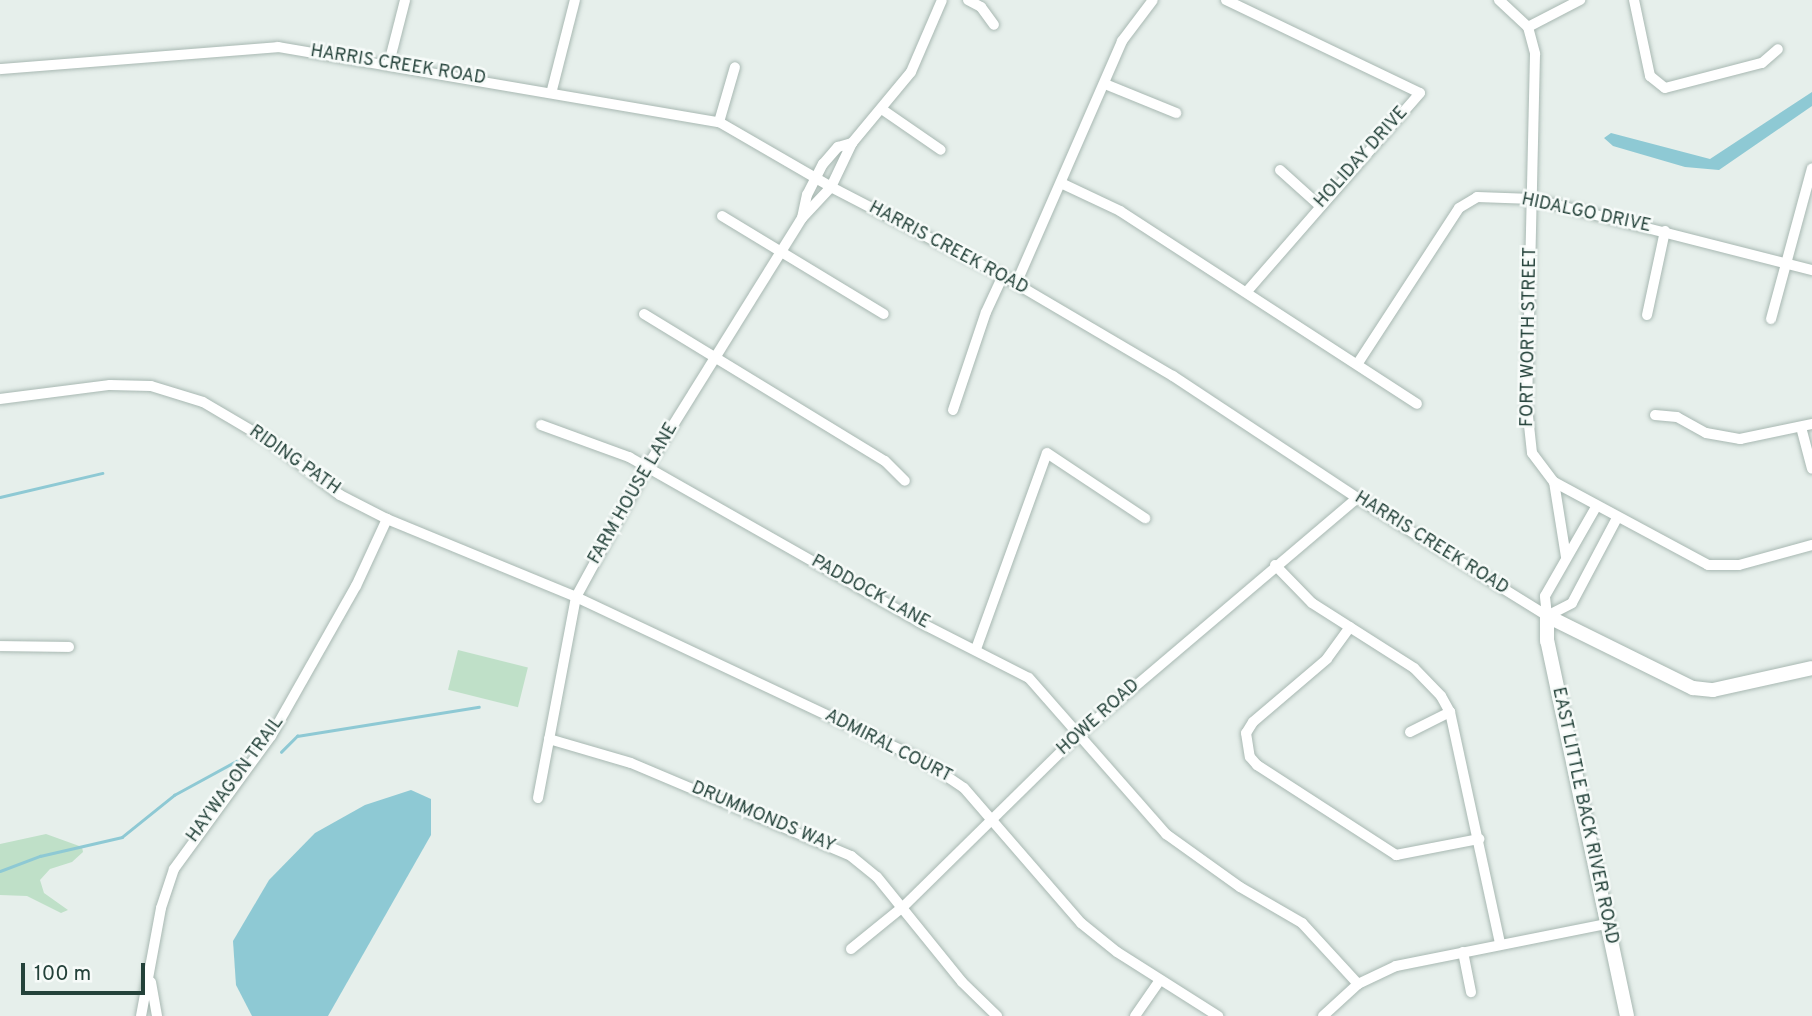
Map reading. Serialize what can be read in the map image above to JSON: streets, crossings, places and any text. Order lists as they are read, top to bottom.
{
  "streets": {
    "street": [
      "HARRIS CREEK ROAD",
      "HOLIDAY DRIVE",
      "HIDALGO DRIVE",
      "FORT WORTH STREET",
      "RIDING PATH",
      "FARM HOUSE LANE",
      "PADDOCK LANE",
      "HOWE ROAD",
      "ADMIRAL COURT",
      "HAYWAGON TRAIL",
      "EAST LITTLE BACK RIVER ROAD",
      "DRUMMONDS WAY"
    ]
  },
  "crossings": [
    ["HARRIS CREEK ROAD", "FARM HOUSE LANE"],
    ["HARRIS CREEK ROAD", "HOWE ROAD"],
    ["HARRIS CREEK ROAD", "EAST LITTLE BACK RIVER ROAD"],
    ["HIDALGO DRIVE", "FORT WORTH STREET"],
    ["FORT WORTH STREET", "EAST LITTLE BACK RIVER ROAD"],
    ["RIDING PATH", "FARM HOUSE LANE"],
    ["RIDING PATH", "ADMIRAL COURT"],
    ["RIDING PATH", "HAYWAGON TRAIL"],
    ["FARM HOUSE LANE", "PADDOCK LANE"],
    ["FARM HOUSE LANE", "ADMIRAL COURT"],
    ["FARM HOUSE LANE", "DRUMMONDS WAY"],
    ["PADDOCK LANE", "HOWE ROAD"],
    ["HOWE ROAD", "ADMIRAL COURT"],
    ["HOWE ROAD", "DRUMMONDS WAY"]
  ],
  "scale_bar": "100 m"
}
